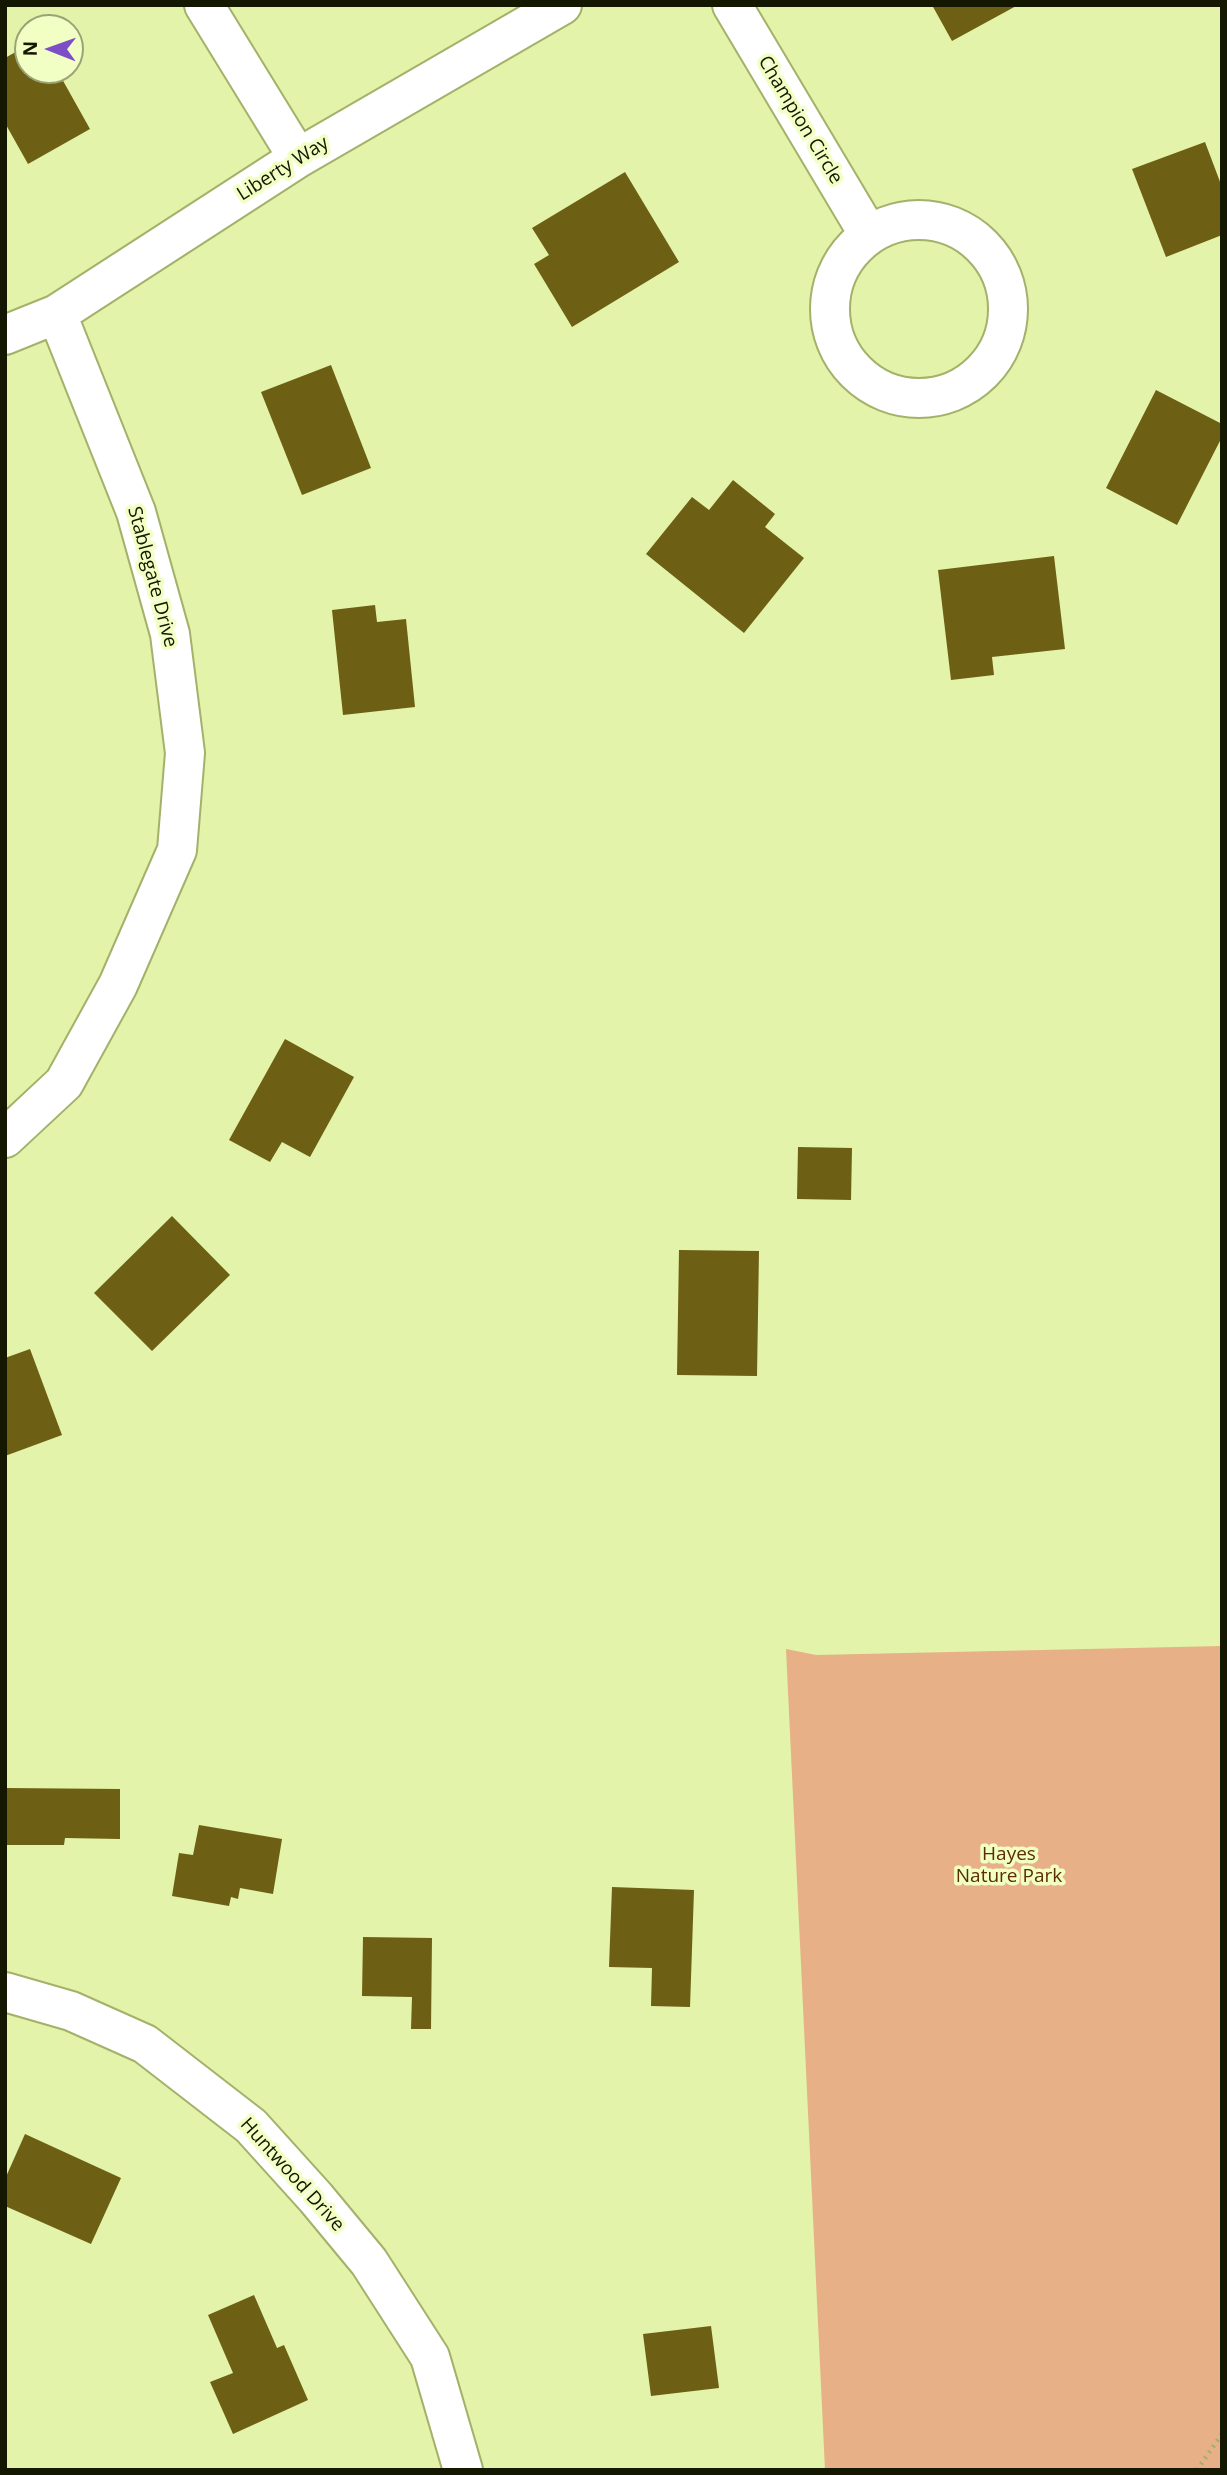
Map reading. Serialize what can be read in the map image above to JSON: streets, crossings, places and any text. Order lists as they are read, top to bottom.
{
  "streets": {
    "street": [
      "Champion Circle",
      "Liberty Way",
      "Stablegate Drive",
      "Huntwood Drive"
    ]
  },
  "crossings": [
    ["Liberty Way", "Stablegate Drive"]
  ],
  "parks": ["Hayes Nature Park"],
  "north": "left"
}
